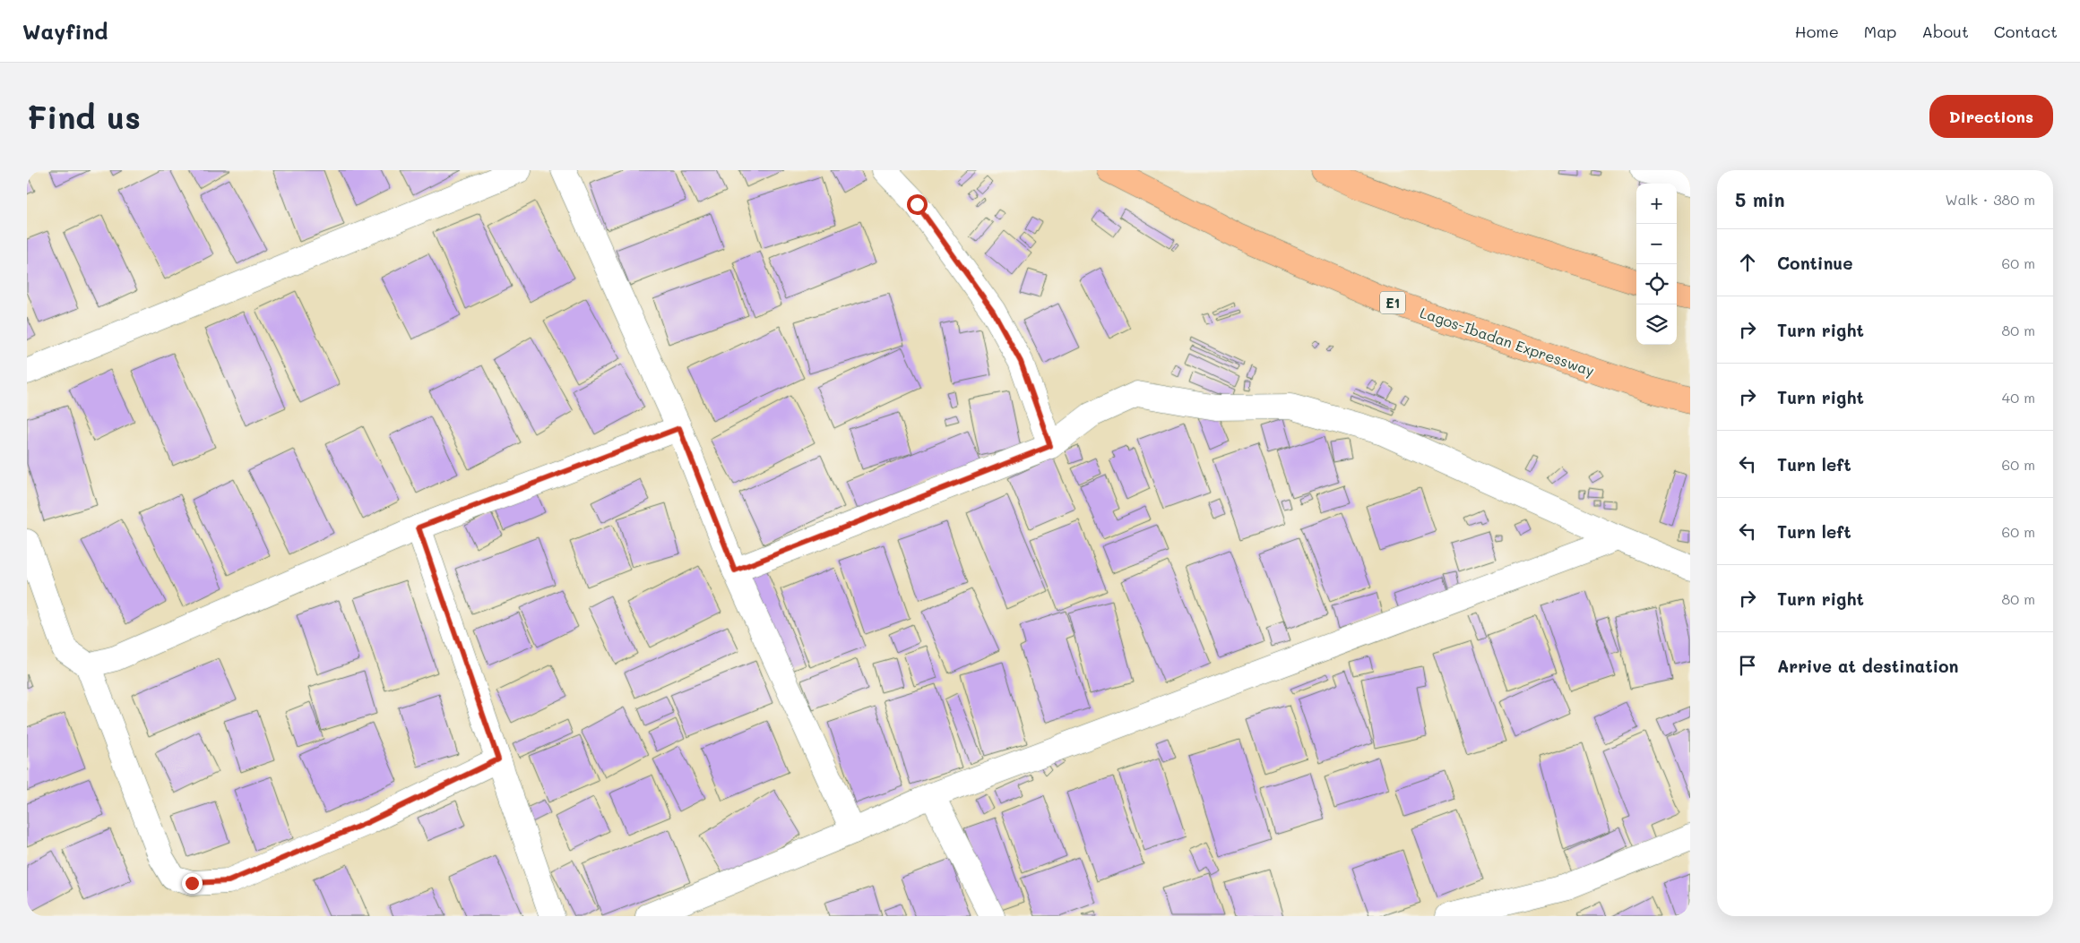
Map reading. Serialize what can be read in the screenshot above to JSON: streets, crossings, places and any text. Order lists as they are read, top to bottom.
{
  "streets": {
    "highway": ["E1", "Lagos-Ibadan Expressway"]
  },
  "page": {
    "header": "Wayfind",
    "nav": [
      "Home",
      "Map",
      "About",
      "Contact"
    ],
    "buttons": "Directions",
    "title": "Find us",
    "heading": ["5 min", "Walk · 380 m"],
    "map_buttons": ["+", "−"],
    "list": [
      ["Continue", "60 m"],
      ["Turn right", "80 m"],
      ["Turn right", "40 m"],
      ["Turn left", "60 m"],
      ["Turn left", "60 m"],
      ["Turn right", "80 m"],
      "Arrive at destination"
    ]
  }
}
